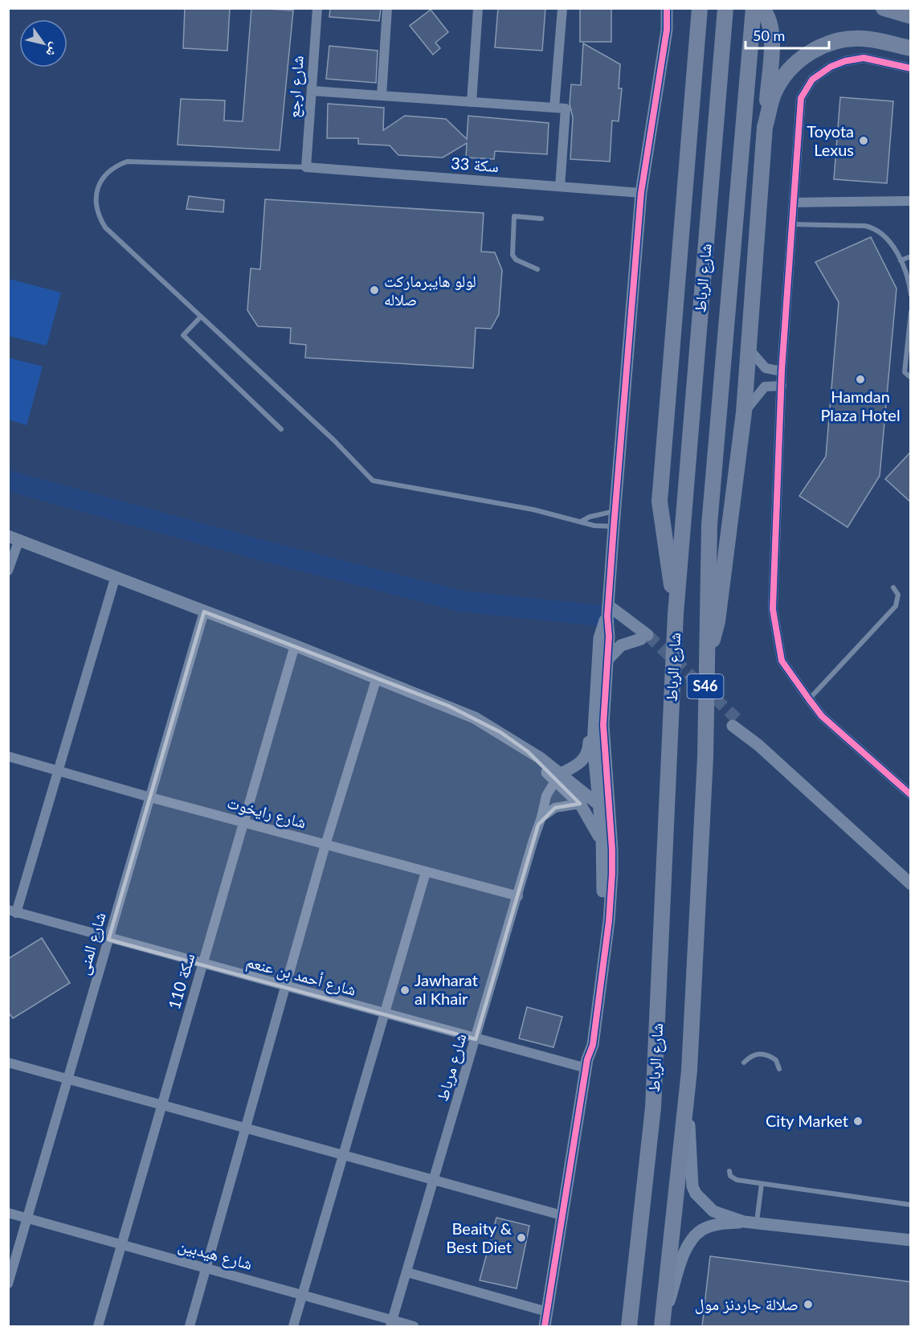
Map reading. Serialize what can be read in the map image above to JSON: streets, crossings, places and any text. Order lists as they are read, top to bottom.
{
  "streets": {
    "highway": ["شارع الرباط", "S46"],
    "street": [
      "شارع ارجع",
      "سكة 33",
      "شارع رايخوت",
      "شارع المنى",
      "شارع أحمد بن عنعم",
      "سكة 110",
      "شارع مرباط",
      "شارع هيدبين"
    ]
  },
  "crossings": [
    ["شارع ارجع", "سكة 33"],
    ["شارع رايخوت", "شارع المنى"],
    ["شارع رايخوت", "سكة 110"],
    ["شارع رايخوت", "شارع مرباط"],
    ["شارع المنى", "شارع أحمد بن عنعم"],
    ["شارع المنى", "شارع هيدبين"],
    ["شارع أحمد بن عنعم", "سكة 110"],
    ["شارع أحمد بن عنعم", "شارع مرباط"],
    ["سكة 110", "شارع هيدبين"],
    ["شارع مرباط", "شارع هيدبين"]
  ],
  "places": [
    "Toyota Lexus",
    "لولو هايبرماركت صلاله",
    "Hamdan Plaza Hotel",
    "Jawharat al Khair",
    "City Market",
    "Beaity & Best Diet",
    "صلالة جاردنز مول"
  ],
  "scale_bar": "50 m",
  "north": "bottom right"
}
